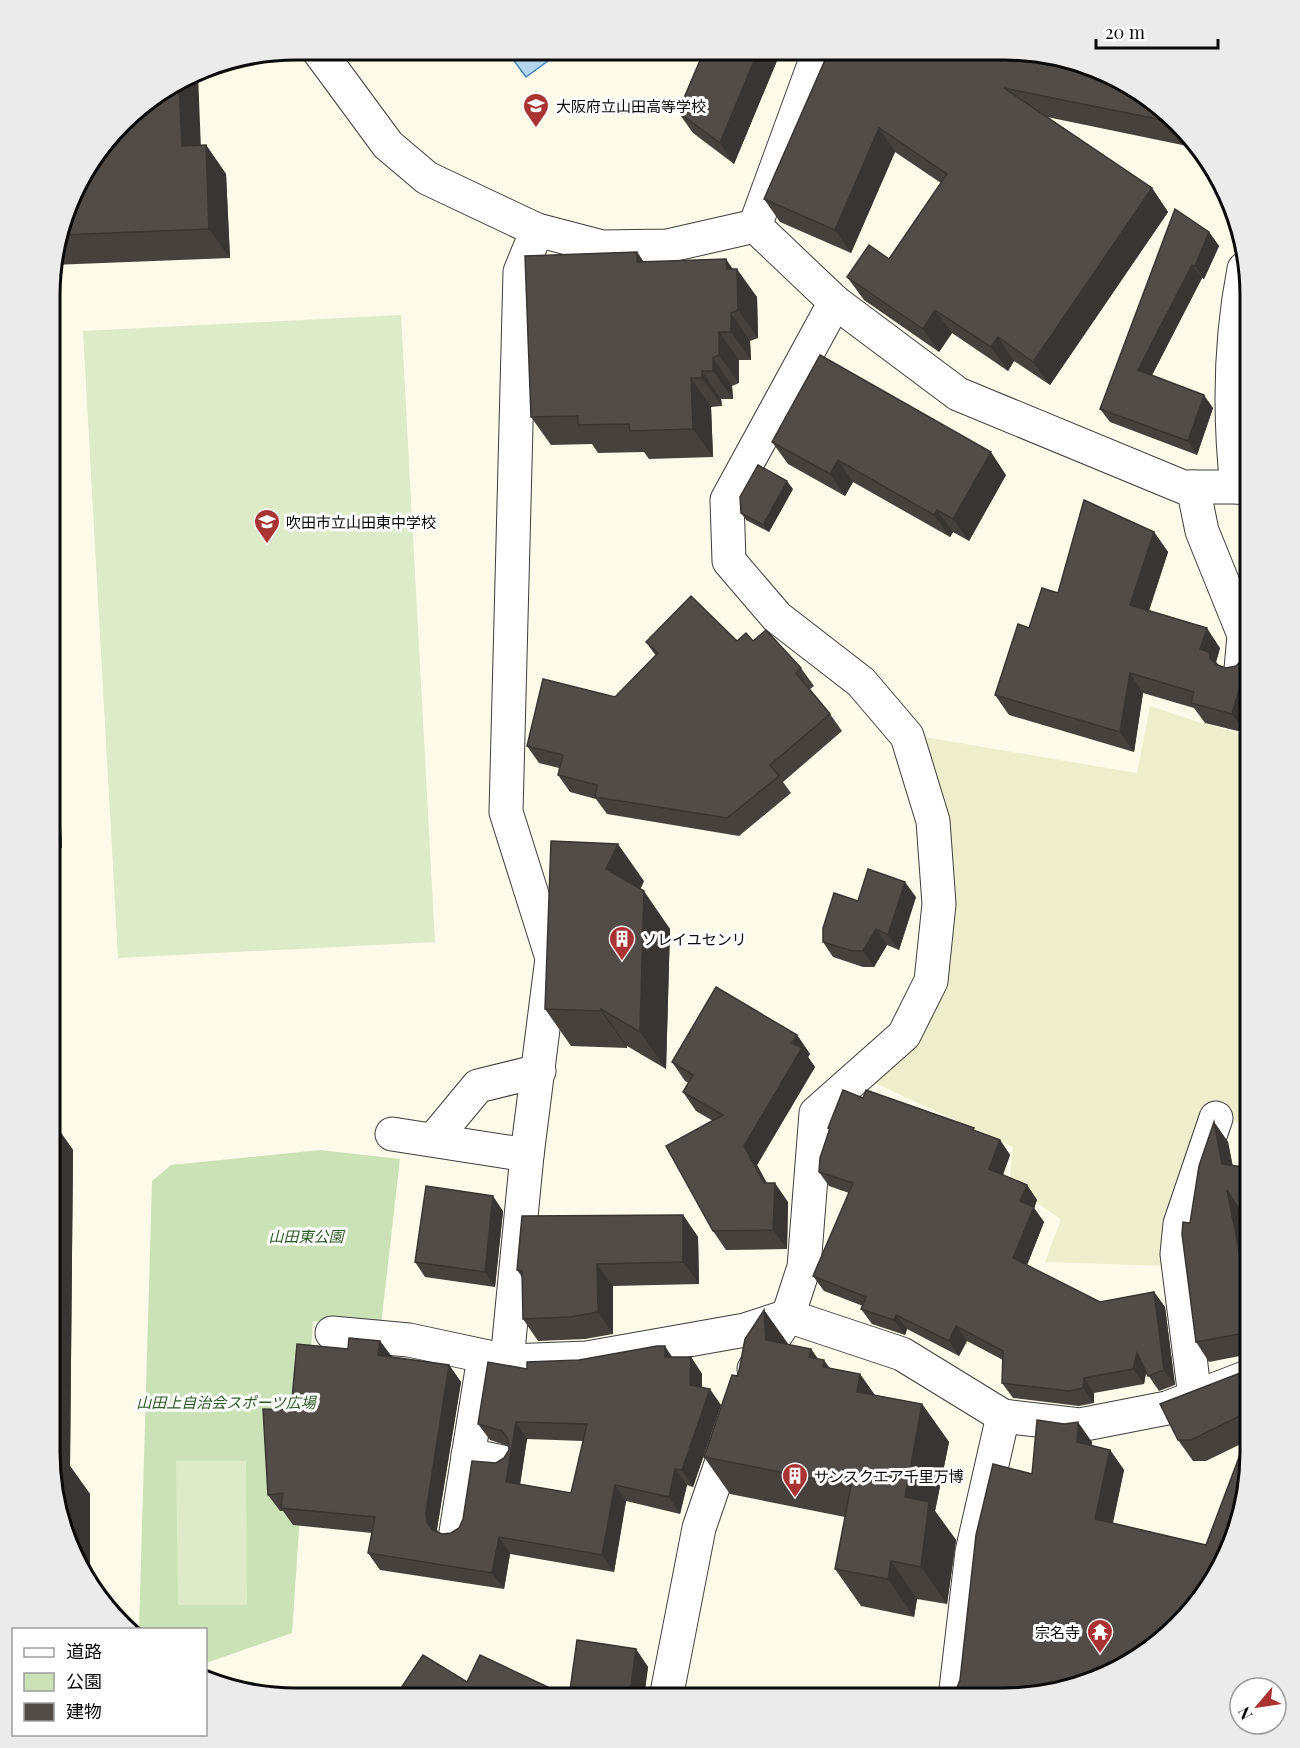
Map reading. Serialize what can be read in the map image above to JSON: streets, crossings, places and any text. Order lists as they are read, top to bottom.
{
  "parks": ["山田東公園", "山田上自治会スポーツ広場"],
  "places": {
    "school or university": ["大阪府立山田高等学校", "吹田市立山田東中学校"],
    "building": ["ソレイユセンリ", "サンスクエア千里万博"],
    "temple": ["宗名寺"]
  },
  "legend": ["道路", "公園", "建物"],
  "scale_bar": "20 m",
  "north": "bottom left"
}
